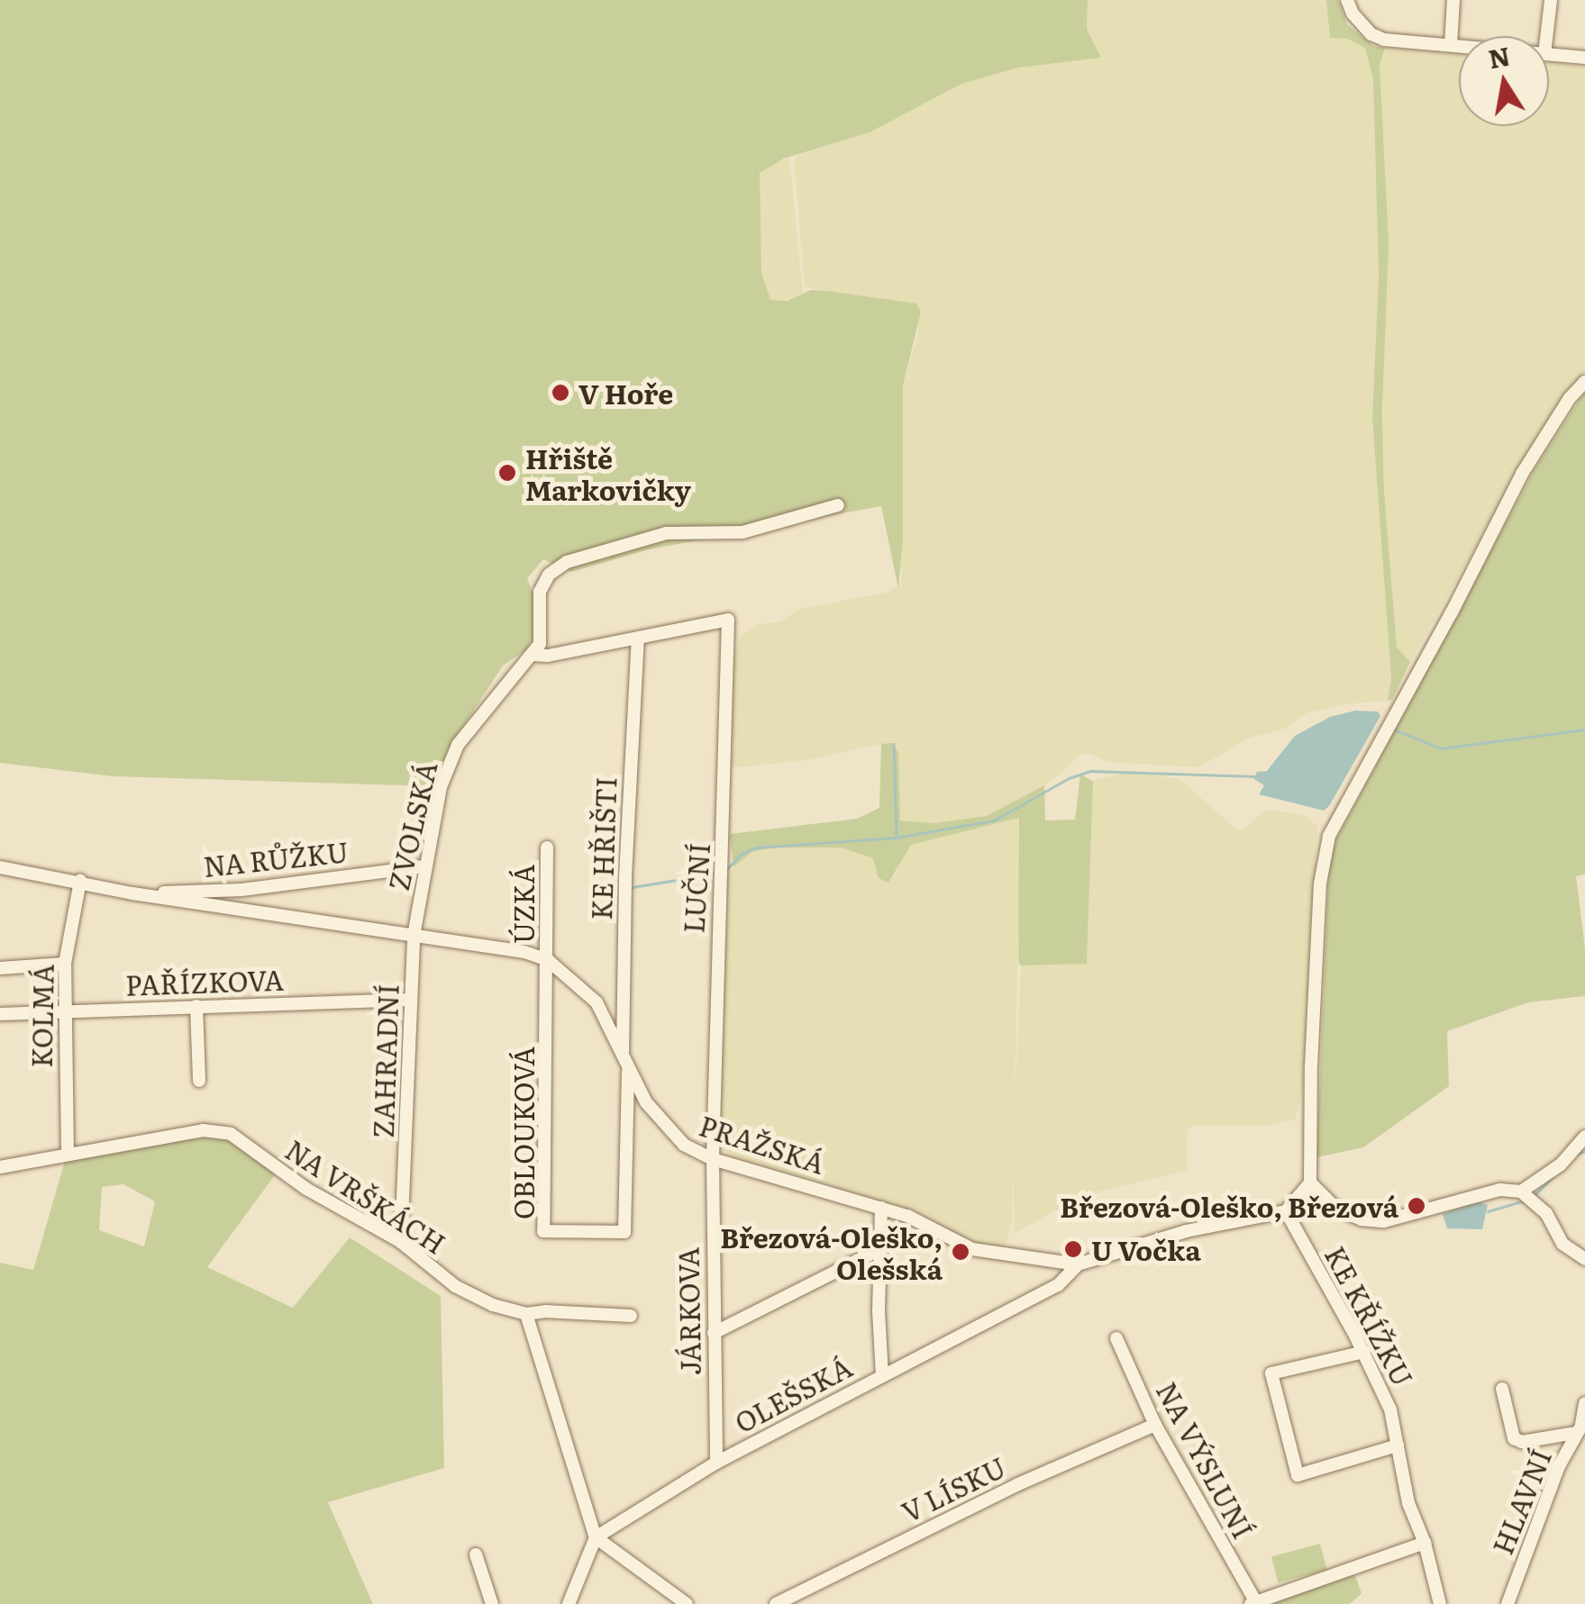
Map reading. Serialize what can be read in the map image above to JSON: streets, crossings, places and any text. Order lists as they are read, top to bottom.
{
  "streets": {
    "street": [
      "ZVOLSKÁ",
      "KE HŘIŠTI",
      "NA RŮŽKU",
      "LUČNÍ",
      "ÚZKÁ",
      "PAŘÍZKOVA",
      "KOLMÁ",
      "ZAHRADNÍ",
      "OBLOUKOVÁ",
      "PRAŽSKÁ",
      "NA VRŠKÁCH",
      "JÁRKOVA",
      "KE KŘÍŽKU",
      "OLEŠSKÁ",
      "NA VÝSLUNÍ",
      "V LÍSKU",
      "HLAVNÍ"
    ]
  },
  "crossings": [
    ["ZVOLSKÁ", "NA RŮŽKU"],
    ["ZVOLSKÁ", "ZAHRADNÍ"],
    ["ZVOLSKÁ", "PRAŽSKÁ"],
    ["KE HŘIŠTI", "LUČNÍ"],
    ["KE HŘIŠTI", "OBLOUKOVÁ"],
    ["KE HŘIŠTI", "PRAŽSKÁ"],
    ["NA RŮŽKU", "PRAŽSKÁ"],
    ["LUČNÍ", "PRAŽSKÁ"],
    ["LUČNÍ", "JÁRKOVA"],
    ["ÚZKÁ", "OBLOUKOVÁ"],
    ["ÚZKÁ", "PRAŽSKÁ"],
    ["PAŘÍZKOVA", "KOLMÁ"],
    ["PAŘÍZKOVA", "ZAHRADNÍ"],
    ["KOLMÁ", "PRAŽSKÁ"],
    ["KOLMÁ", "NA VRŠKÁCH"],
    ["ZAHRADNÍ", "PRAŽSKÁ"],
    ["ZAHRADNÍ", "NA VRŠKÁCH"],
    ["OBLOUKOVÁ", "PRAŽSKÁ"],
    ["PRAŽSKÁ", "JÁRKOVA"],
    ["PRAŽSKÁ", "KE KŘÍŽKU"],
    ["PRAŽSKÁ", "OLEŠSKÁ"],
    ["JÁRKOVA", "OLEŠSKÁ"],
    ["NA VÝSLUNÍ", "V LÍSKU"]
  ],
  "places": [
    "V Hoře",
    "Hřiště Markovičky",
    "Březová-Oleško, Březová",
    "U Vočka",
    "Březová-Oleško, Olešská"
  ],
  "north": "top"
}
